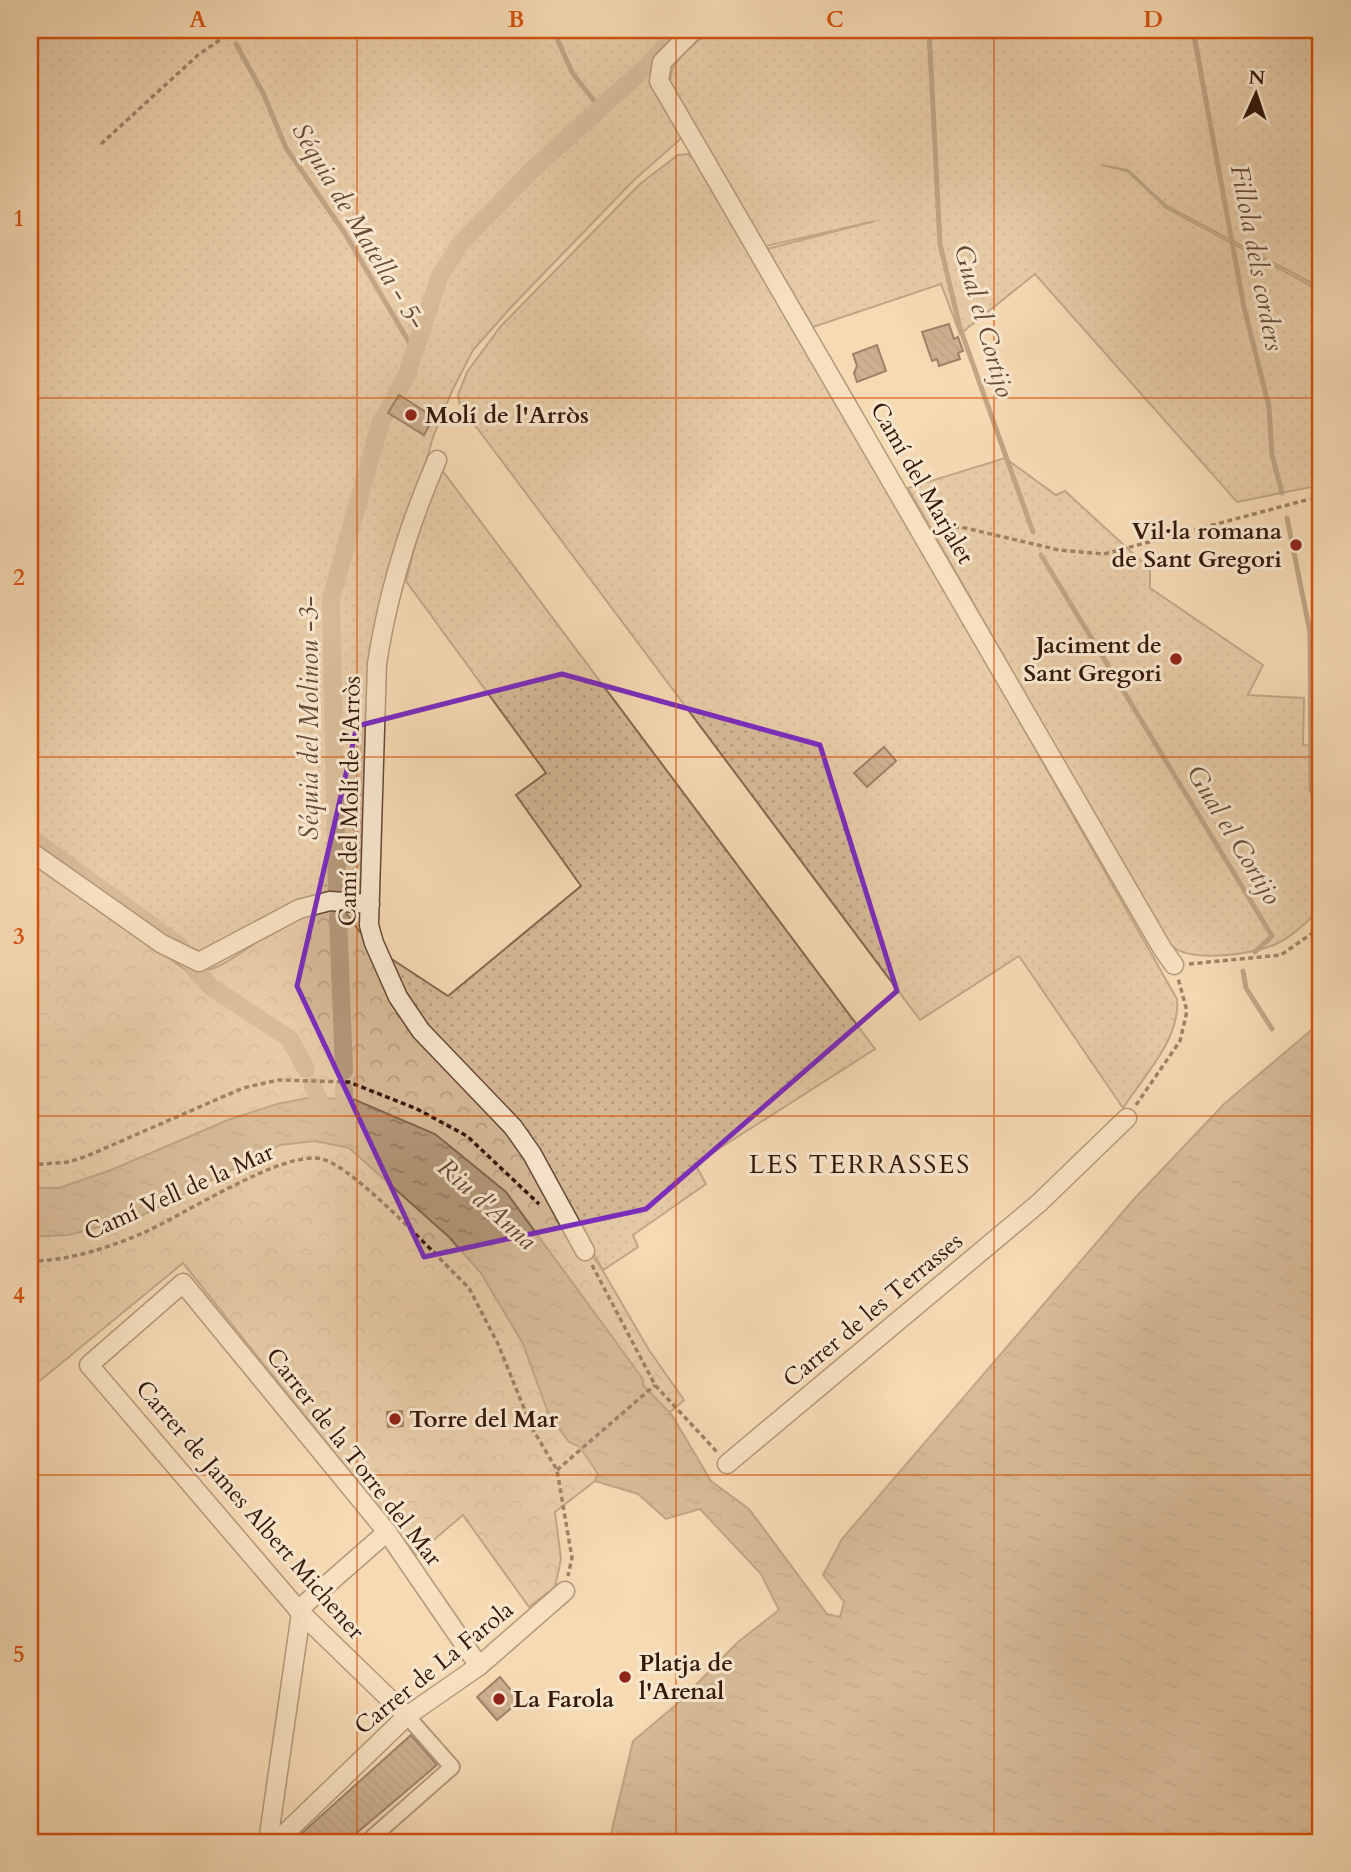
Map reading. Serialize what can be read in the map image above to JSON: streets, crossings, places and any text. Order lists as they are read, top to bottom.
{
  "streets": {
    "street": [
      "Camí del Marjalet",
      "Camí del Molí de l'Arròs",
      "Carrer de les Terrasses",
      "Carrer de la Torre del Mar",
      "Carrer de James Albert Michener",
      "Carrer de La Farola"
    ],
    "path": ["Camí Vell de la Mar"]
  },
  "crossings": [
    ["Carrer de la Torre del Mar", "Carrer de James Albert Michener"],
    ["Carrer de la Torre del Mar", "Carrer de La Farola"],
    ["Carrer de James Albert Michener", "Carrer de La Farola"]
  ],
  "districts": ["LES TERRASSES"],
  "water": [
    "Séquia de Matella - 5-",
    "Fillola dels corders",
    "Gual el Cortijo",
    "Séquia del Molinou -3-",
    "Riu d'Anna"
  ],
  "places": [
    "Molí de l'Arròs",
    "Vil·la romana de Sant Gregori",
    "Jaciment de Sant Gregori",
    "Torre del Mar",
    "Platja de l'Arenal",
    "La Farola"
  ],
  "north": "top",
  "grid": {
    "columns": [
      "A",
      "B",
      "C",
      "D"
    ],
    "rows": [
      "1",
      "2",
      "3",
      "4",
      "5"
    ]
  }
}
